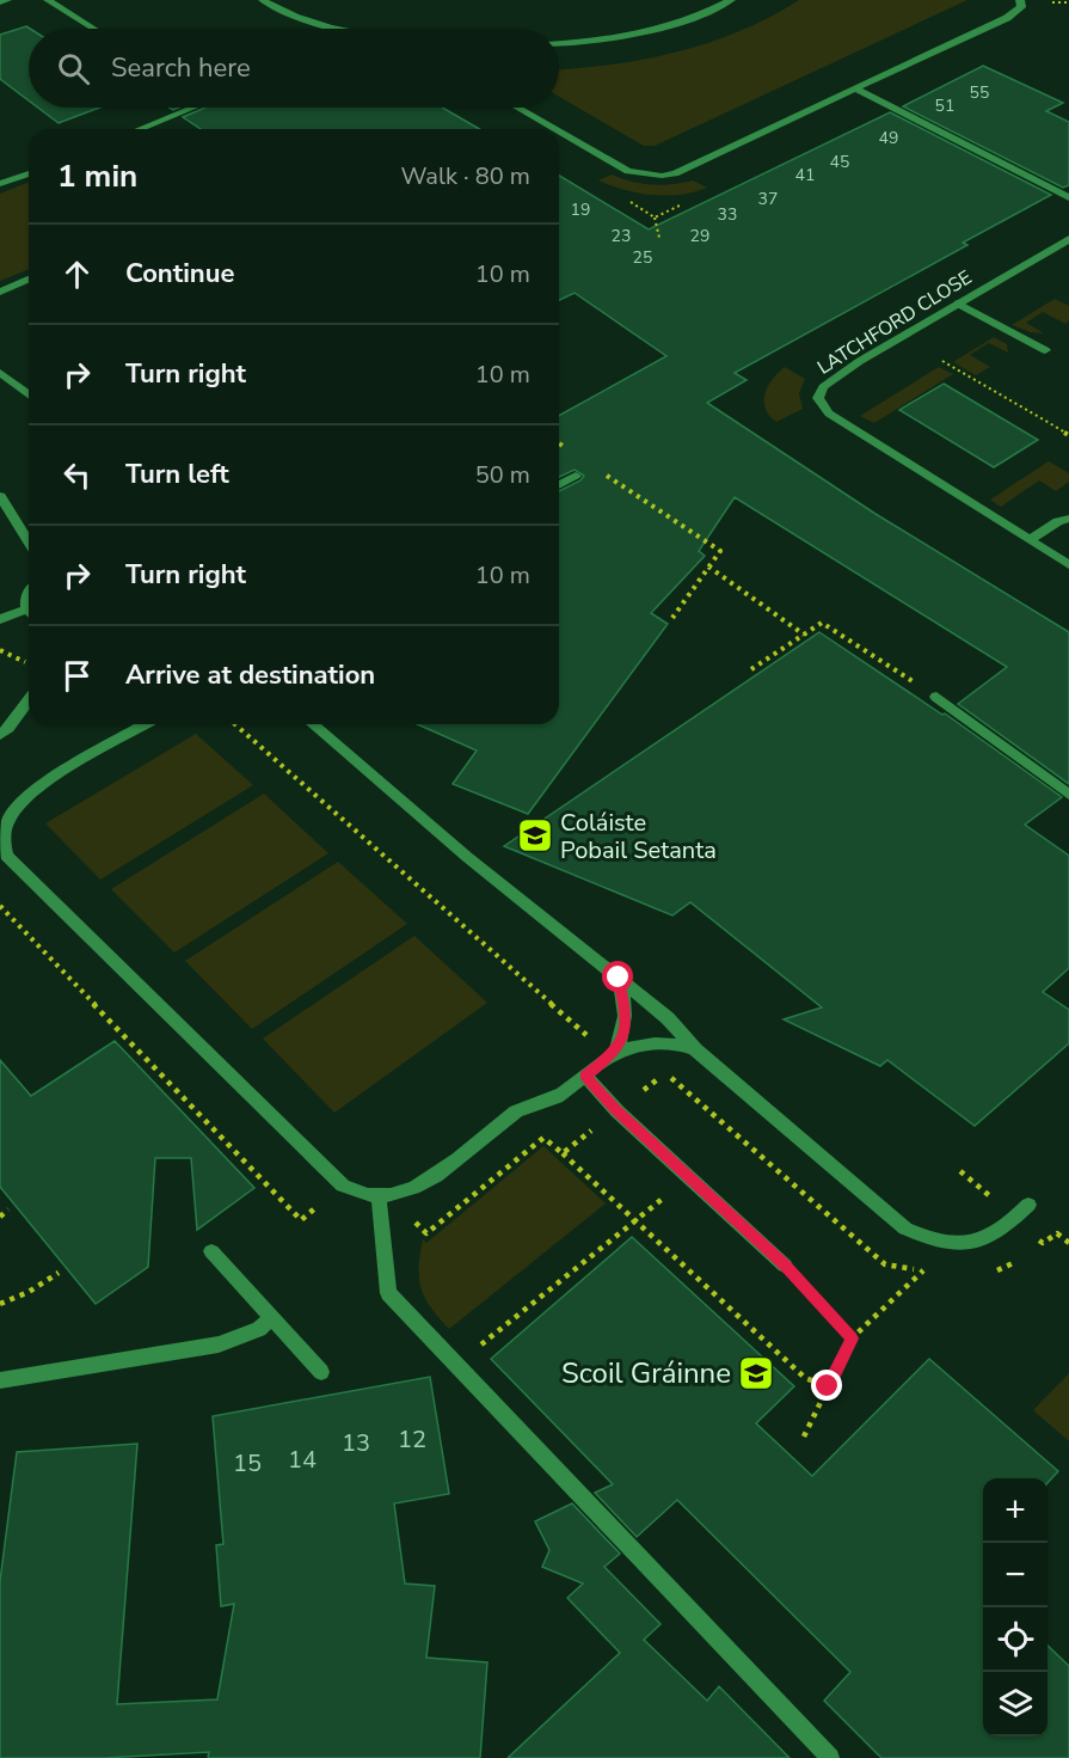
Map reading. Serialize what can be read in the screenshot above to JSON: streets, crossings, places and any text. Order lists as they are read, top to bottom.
{
  "streets": {
    "street": ["LATCHFORD CLOSE"]
  },
  "places": {
    "school or university": ["Coláiste Pobail Setanta", "Scoil Gráinne"]
  },
  "house_numbers": [
    "55",
    "51",
    "49",
    "45",
    "41",
    "37",
    "19",
    "33",
    "23",
    "29",
    "25",
    "12",
    "13",
    "14",
    "15"
  ],
  "page": {
    "search": "Search here",
    "heading": ["1 min", "Walk · 80 m"],
    "list": [
      ["Continue", "10 m"],
      ["Turn right", "10 m"],
      ["Turn left", "50 m"],
      ["Turn right", "10 m"],
      "Arrive at destination"
    ],
    "map_buttons": ["+", "−"]
  }
}
